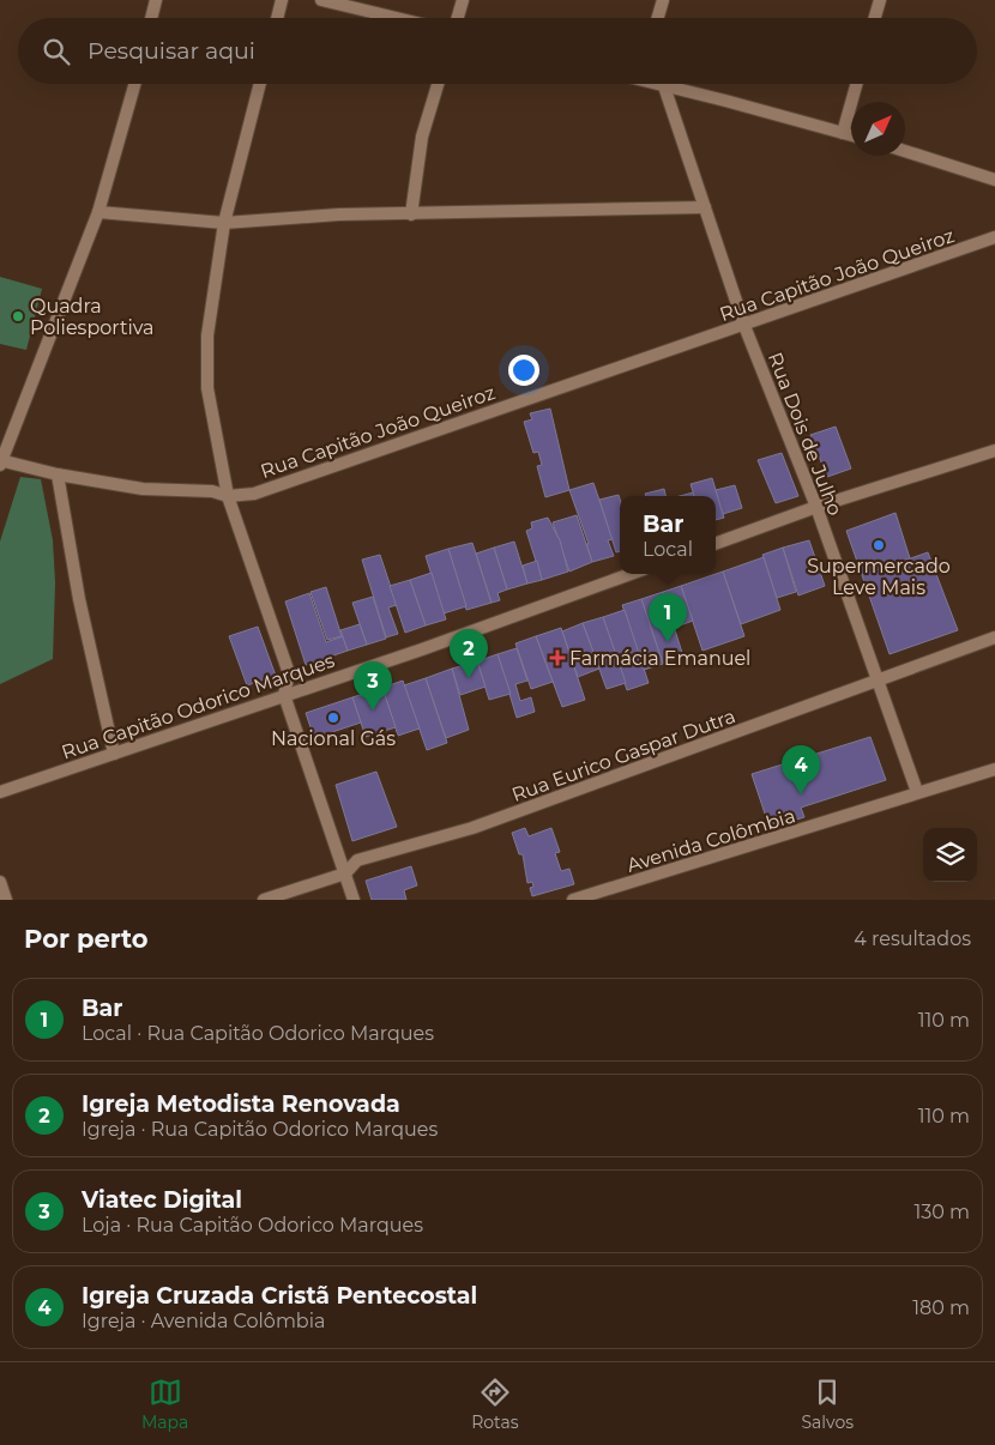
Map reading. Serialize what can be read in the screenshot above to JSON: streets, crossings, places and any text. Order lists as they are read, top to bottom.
{
  "streets": {
    "street": [
      "Rua Capitão João Queiroz",
      "Rua Dois de Julho",
      "Rua Capitão Odorico Marques",
      "Rua Eurico Gaspar Dutra",
      "Avenida Colômbia"
    ]
  },
  "crossings": [
    ["Rua Capitão João Queiroz", "Rua Dois de Julho"],
    ["Rua Dois de Julho", "Rua Eurico Gaspar Dutra"],
    ["Rua Dois de Julho", "Avenida Colômbia"]
  ],
  "places": {
    "other": ["Quadra Poliesportiva", "Supermercado Leve Mais", "Nacional Gás"],
    "health": ["Farmácia Emanuel"]
  },
  "north": "top right",
  "page": {
    "search": "Pesquisar aqui",
    "popup": ["Bar", "Local"],
    "pins": [
      "1",
      "2",
      "3",
      "4"
    ],
    "heading": ["Por perto", "4 resultados"],
    "list": [
      {
        "mark": "1",
        "name": "Bar",
        "note": "Local · Rua Capitão Odorico Marques",
        "value": "110 m"
      },
      {
        "mark": "2",
        "name": "Igreja Metodista Renovada",
        "note": "Igreja · Rua Capitão Odorico Marques",
        "value": "110 m"
      },
      {
        "mark": "3",
        "name": "Viatec Digital",
        "note": "Loja · Rua Capitão Odorico Marques",
        "value": "130 m"
      },
      {
        "mark": "4",
        "name": "Igreja Cruzada Cristã Pentecostal",
        "note": "Igreja · Avenida Colômbia",
        "value": "180 m"
      }
    ],
    "nav": ["Mapa", "Rotas", "Salvos"]
  }
}
